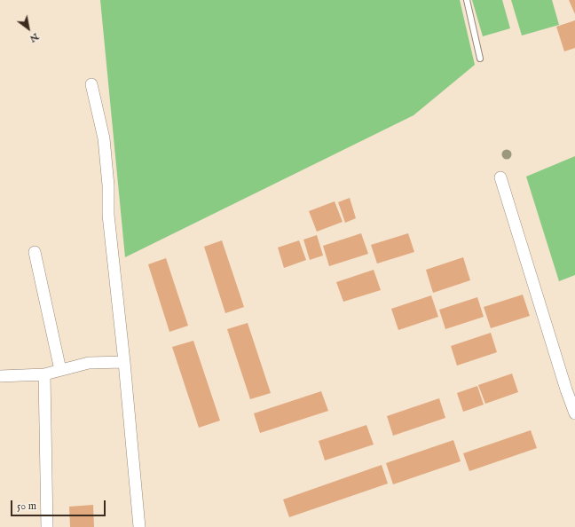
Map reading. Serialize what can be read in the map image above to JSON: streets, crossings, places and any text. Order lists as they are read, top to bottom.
{
  "scale_bar": "50 m",
  "north": "bottom right"
}
